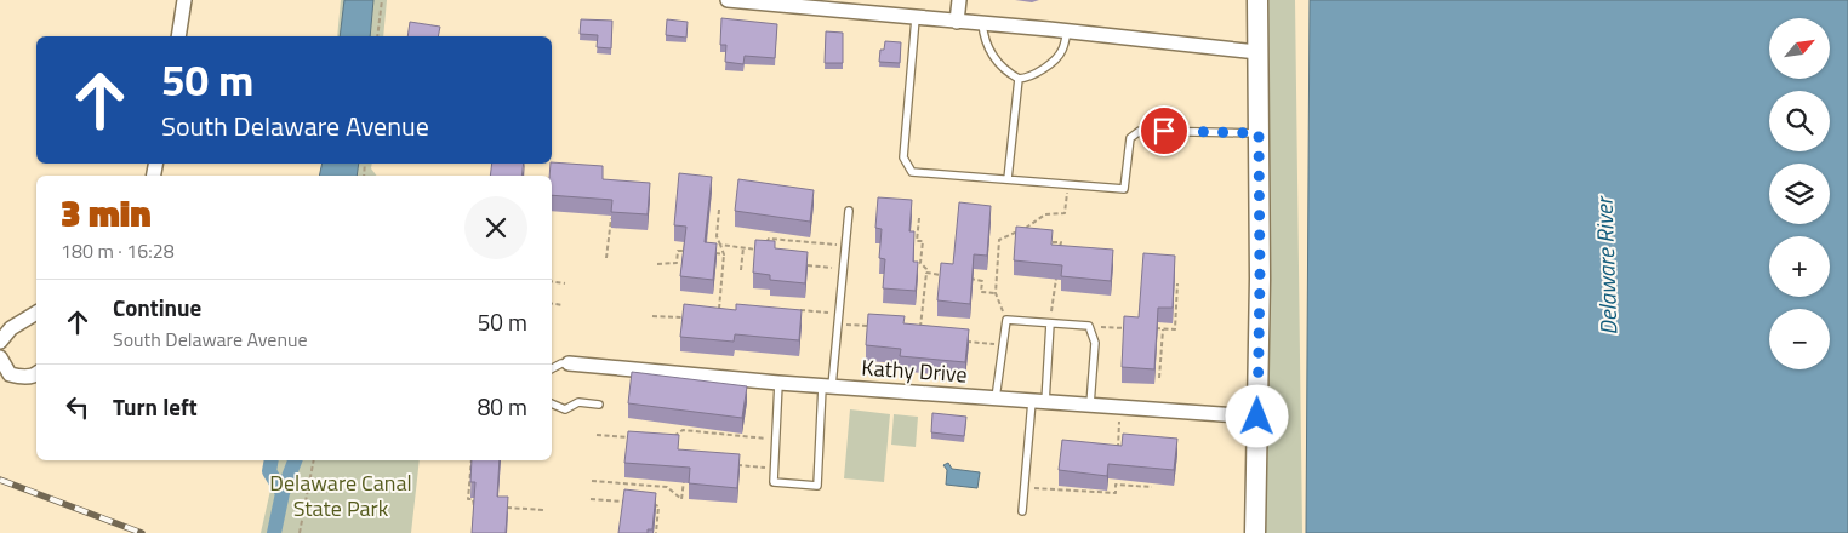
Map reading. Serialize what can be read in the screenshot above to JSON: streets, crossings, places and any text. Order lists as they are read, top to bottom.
{
  "streets": {
    "street": ["Kathy Drive"]
  },
  "water": ["Delaware River"],
  "parks": ["Delaware Canal State Park"],
  "north": "top right",
  "page": {
    "map_buttons": ["+", "−"],
    "turn": ["50 m", "South Delaware Avenue"],
    "heading": ["3 min", "180 m · 16:28"],
    "list": [
      {
        "name": "Continue",
        "note": "South Delaware Avenue",
        "value": "50 m"
      },
      {
        "name": "Turn left",
        "value": "80 m"
      }
    ]
  }
}
